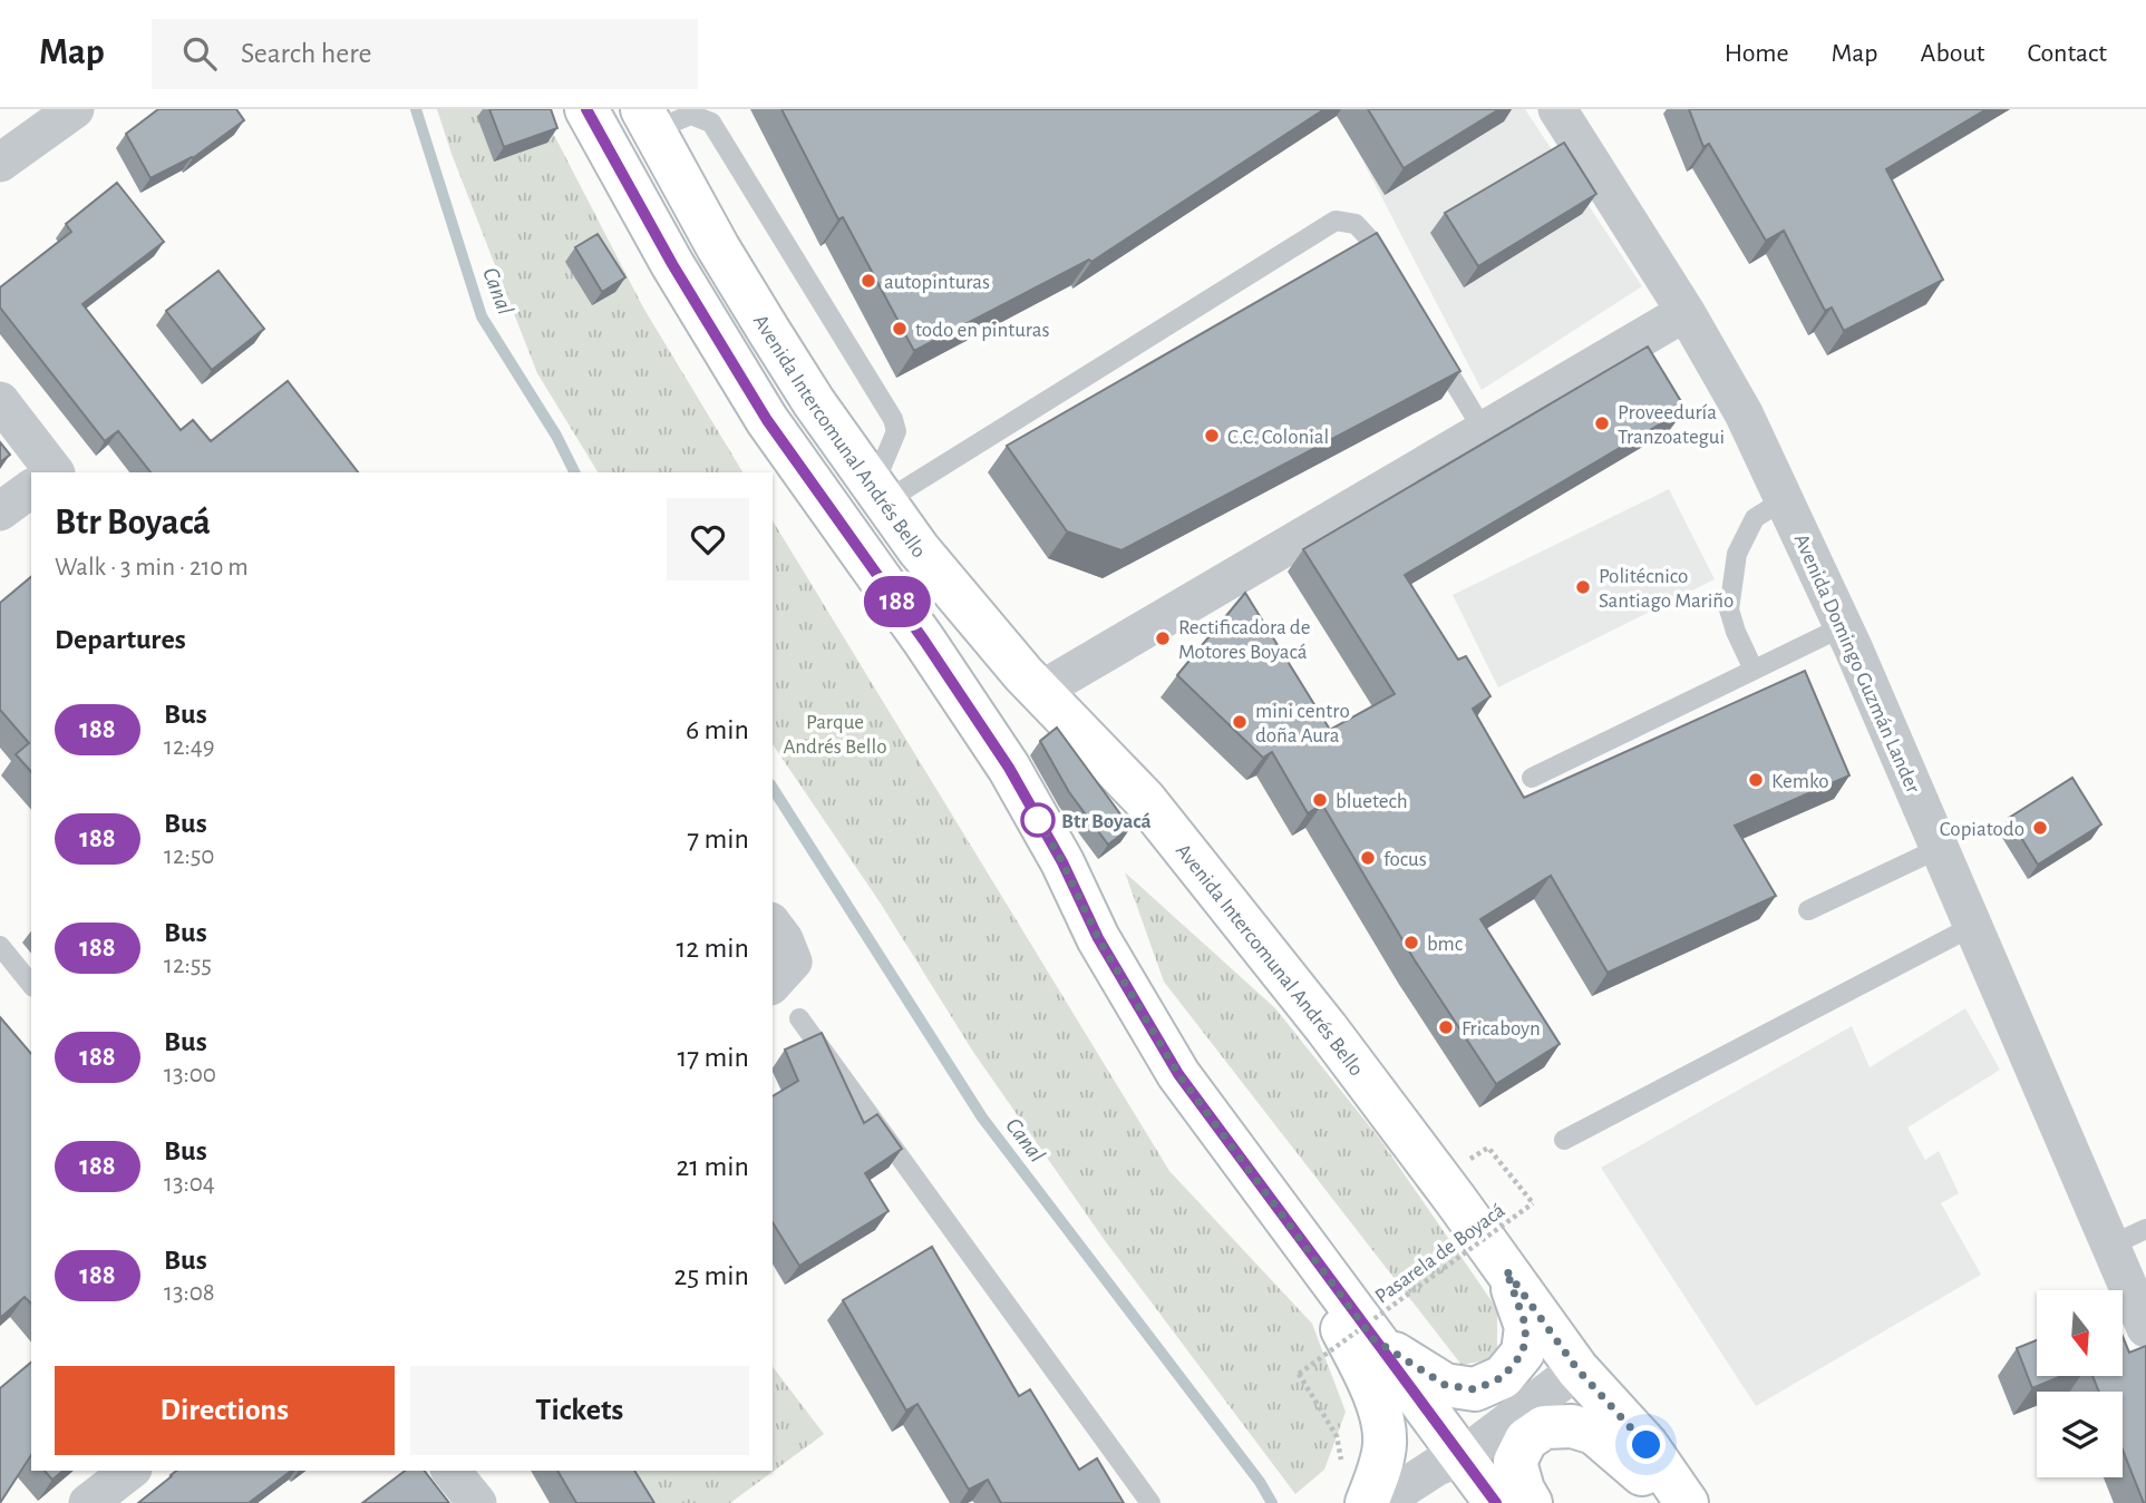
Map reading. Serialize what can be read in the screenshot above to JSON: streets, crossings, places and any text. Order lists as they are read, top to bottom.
{
  "streets": {
    "main road": ["Avenida Intercomunal Andrés Bello"],
    "street": ["Avenida Domingo Guzmán Lander"],
    "path": ["Pasarela de Boyacá"]
  },
  "crossings": [
    ["Avenida Intercomunal Andrés Bello", "Pasarela de Boyacá"]
  ],
  "water": ["Canal"],
  "parks": ["Parque Andrés Bello"],
  "places": [
    "autopinturas",
    "todo en pinturas",
    "Proveeduría Tranzoategui",
    "C.C. Colonial",
    "Politécnico Santiago Mariño",
    "Rectificadora de Motores Boyacá",
    "mini centro doña Aura",
    "Kemko",
    "bluetech",
    "Btr Boyacá",
    "Copiatodo",
    "focus",
    "bmc",
    "Fricaboyn"
  ],
  "lines": ["bus line 188"],
  "north": "bottom",
  "page": {
    "header": "Map",
    "search": "Search here",
    "nav": [
      "Home",
      "Map",
      "About",
      "Contact"
    ],
    "on_map": "188",
    "heading": [
      ["Btr Boyacá", "Walk · 3 min · 210 m"],
      "Departures"
    ],
    "list": [
      {
        "mark": "188",
        "name": "Bus",
        "note": "12:49",
        "value": "6 min"
      },
      {
        "mark": "188",
        "name": "Bus",
        "note": "12:50",
        "value": "7 min"
      },
      {
        "mark": "188",
        "name": "Bus",
        "note": "12:55",
        "value": "12 min"
      },
      {
        "mark": "188",
        "name": "Bus",
        "note": "13:00",
        "value": "17 min"
      },
      {
        "mark": "188",
        "name": "Bus",
        "note": "13:04",
        "value": "21 min"
      },
      {
        "mark": "188",
        "name": "Bus",
        "note": "13:08",
        "value": "25 min"
      }
    ],
    "buttons": ["Directions", "Tickets"]
  }
}
